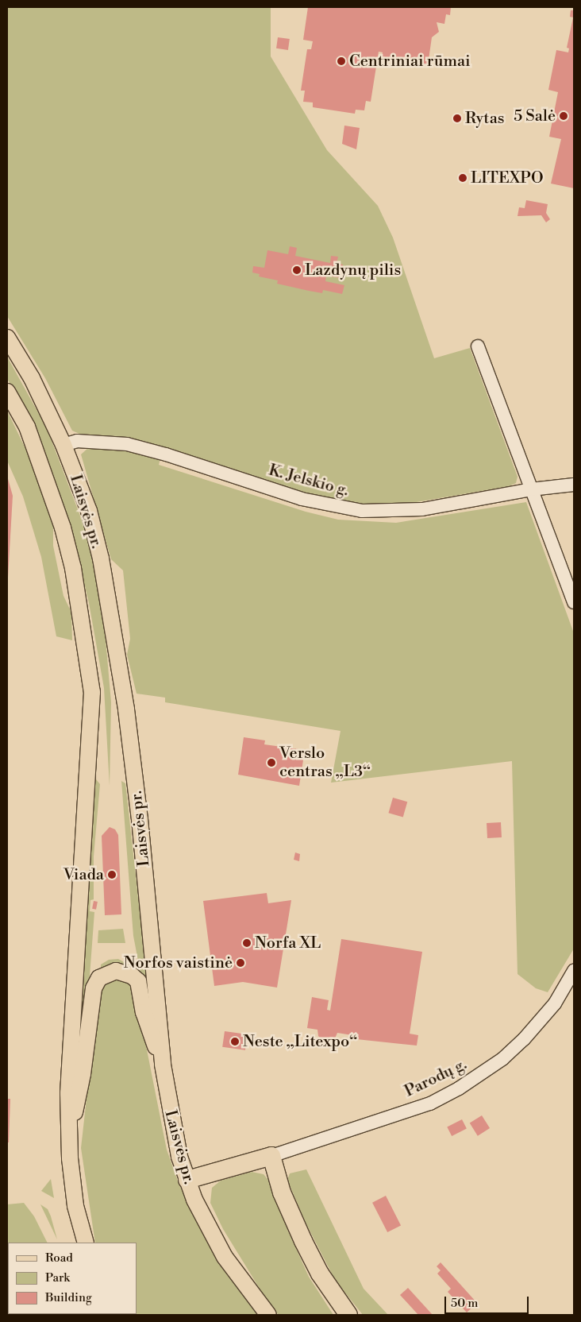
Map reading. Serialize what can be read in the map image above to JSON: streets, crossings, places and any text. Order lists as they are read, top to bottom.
{
  "streets": {
    "main road": ["Laisvės pr."],
    "street": ["K. Jelskio g.", "Parodų g."]
  },
  "crossings": [
    ["K. Jelskio g.", "Laisvės pr."]
  ],
  "places": [
    "Centriniai rūmai",
    "5 Salė",
    "Rytas",
    "LITEXPO",
    "Lazdynų pilis",
    "Verslo centras „L3“",
    "Viada",
    "Norfa XL",
    "Norfos vaistinė",
    "Neste „Litexpo“"
  ],
  "legend": ["Road", "Park", "Building"],
  "scale_bar": "50 m"
}
